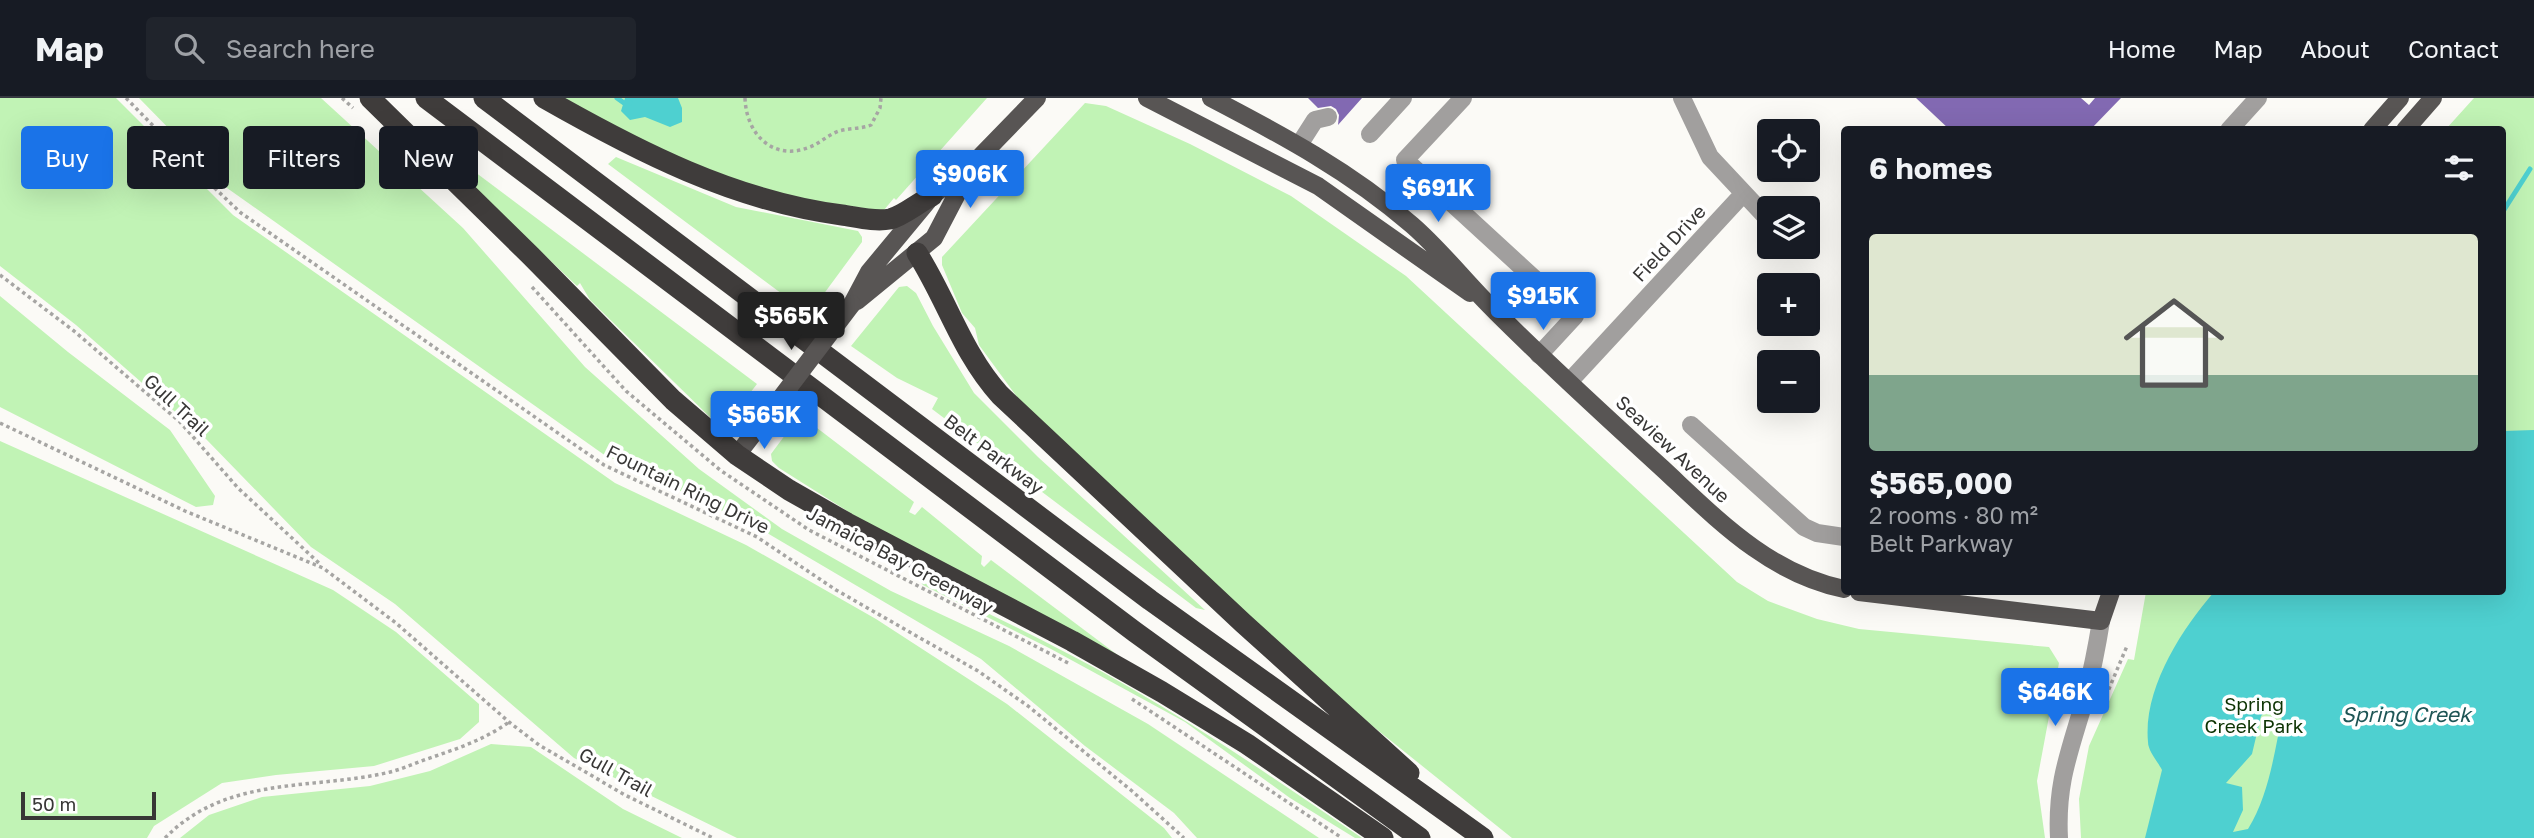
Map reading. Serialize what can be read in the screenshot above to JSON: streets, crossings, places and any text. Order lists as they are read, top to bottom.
{
  "streets": {
    "highway": ["Belt Parkway"],
    "main road": ["Seaview Avenue"],
    "street": ["Field Drive"],
    "path": ["Gull Trail", "Fountain Ring Drive", "Jamaica Bay Greenway"]
  },
  "crossings": [
    ["Field Drive", "Seaview Avenue"]
  ],
  "water": ["Spring Creek"],
  "parks": ["Spring Creek Park"],
  "scale_bar": "50 m",
  "page": {
    "header": "Map",
    "search": "Search here",
    "nav": [
      "Home",
      "Map",
      "About",
      "Contact"
    ],
    "map_buttons": ["+", "−"],
    "chip": [
      "Buy",
      "Rent",
      "Filters",
      "New"
    ],
    "heading": "6 homes",
    "price": [
      "$906K",
      "$691K",
      "$915K",
      "$565K",
      "$565K",
      "$646K"
    ],
    "list": [
      {
        "name": "$565,000",
        "note": "2 rooms · 80 m² · Belt Parkway"
      }
    ],
    "scale": "50 m"
  }
}
